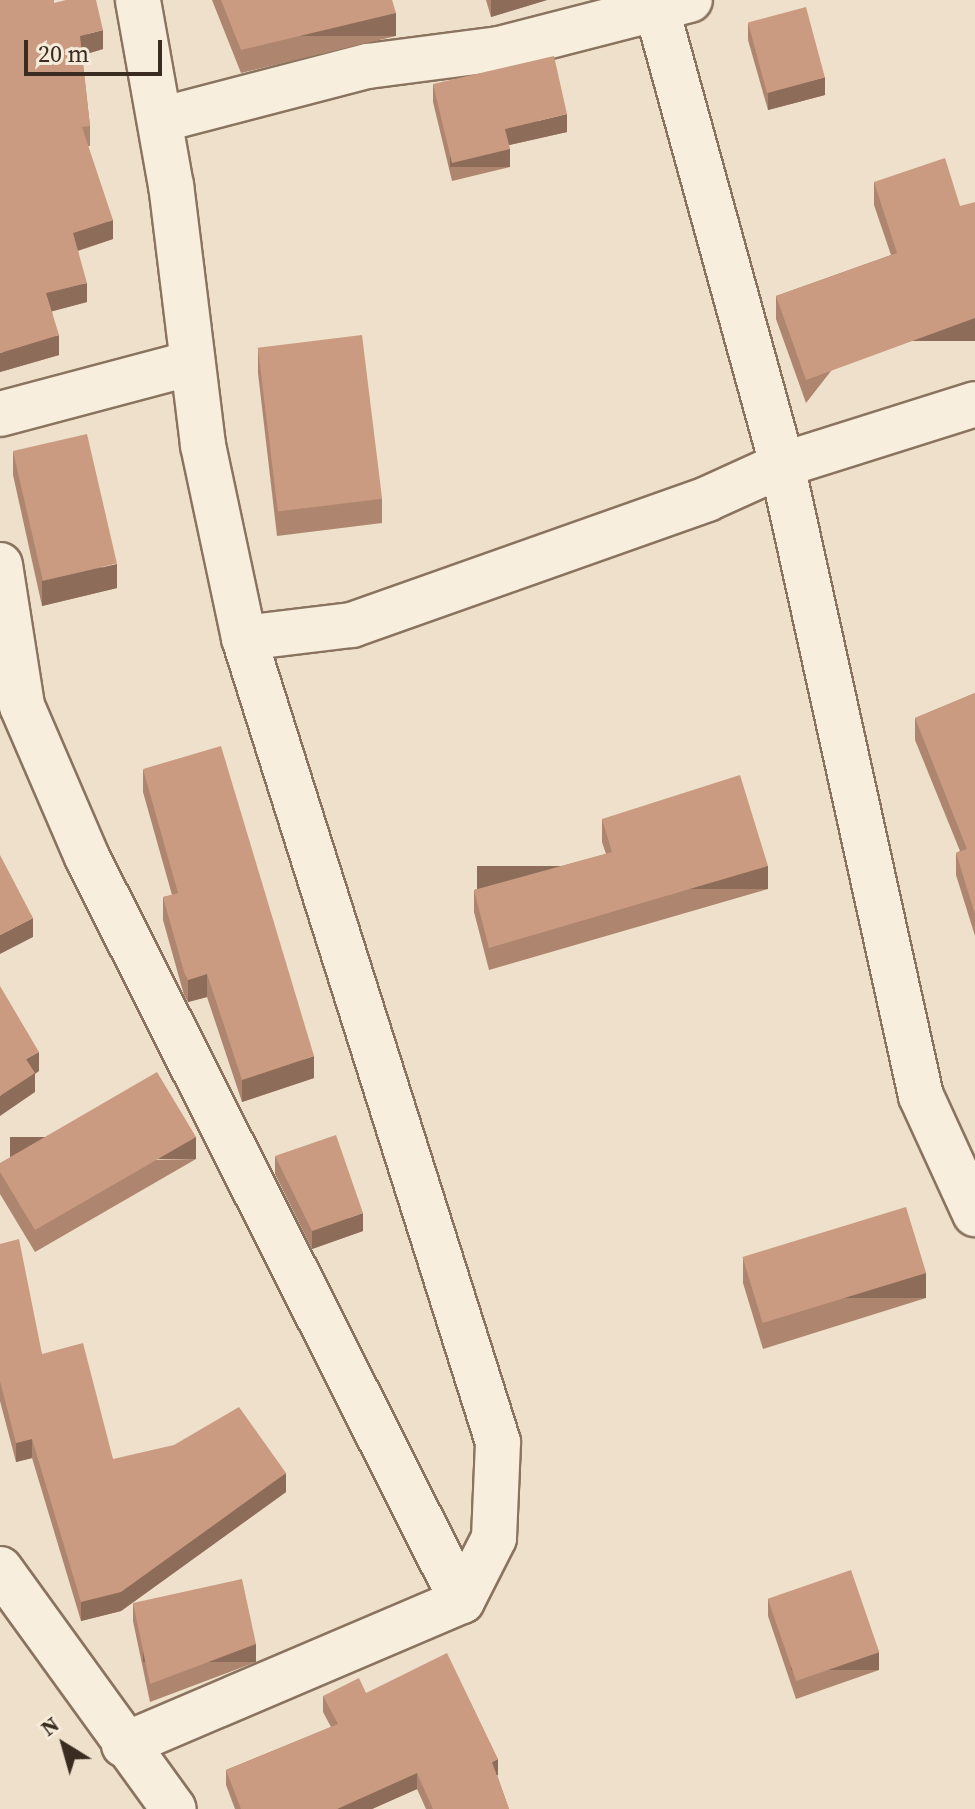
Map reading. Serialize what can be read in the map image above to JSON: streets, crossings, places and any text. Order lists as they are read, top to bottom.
{
  "scale_bar": "20 m",
  "north": "top left"
}
